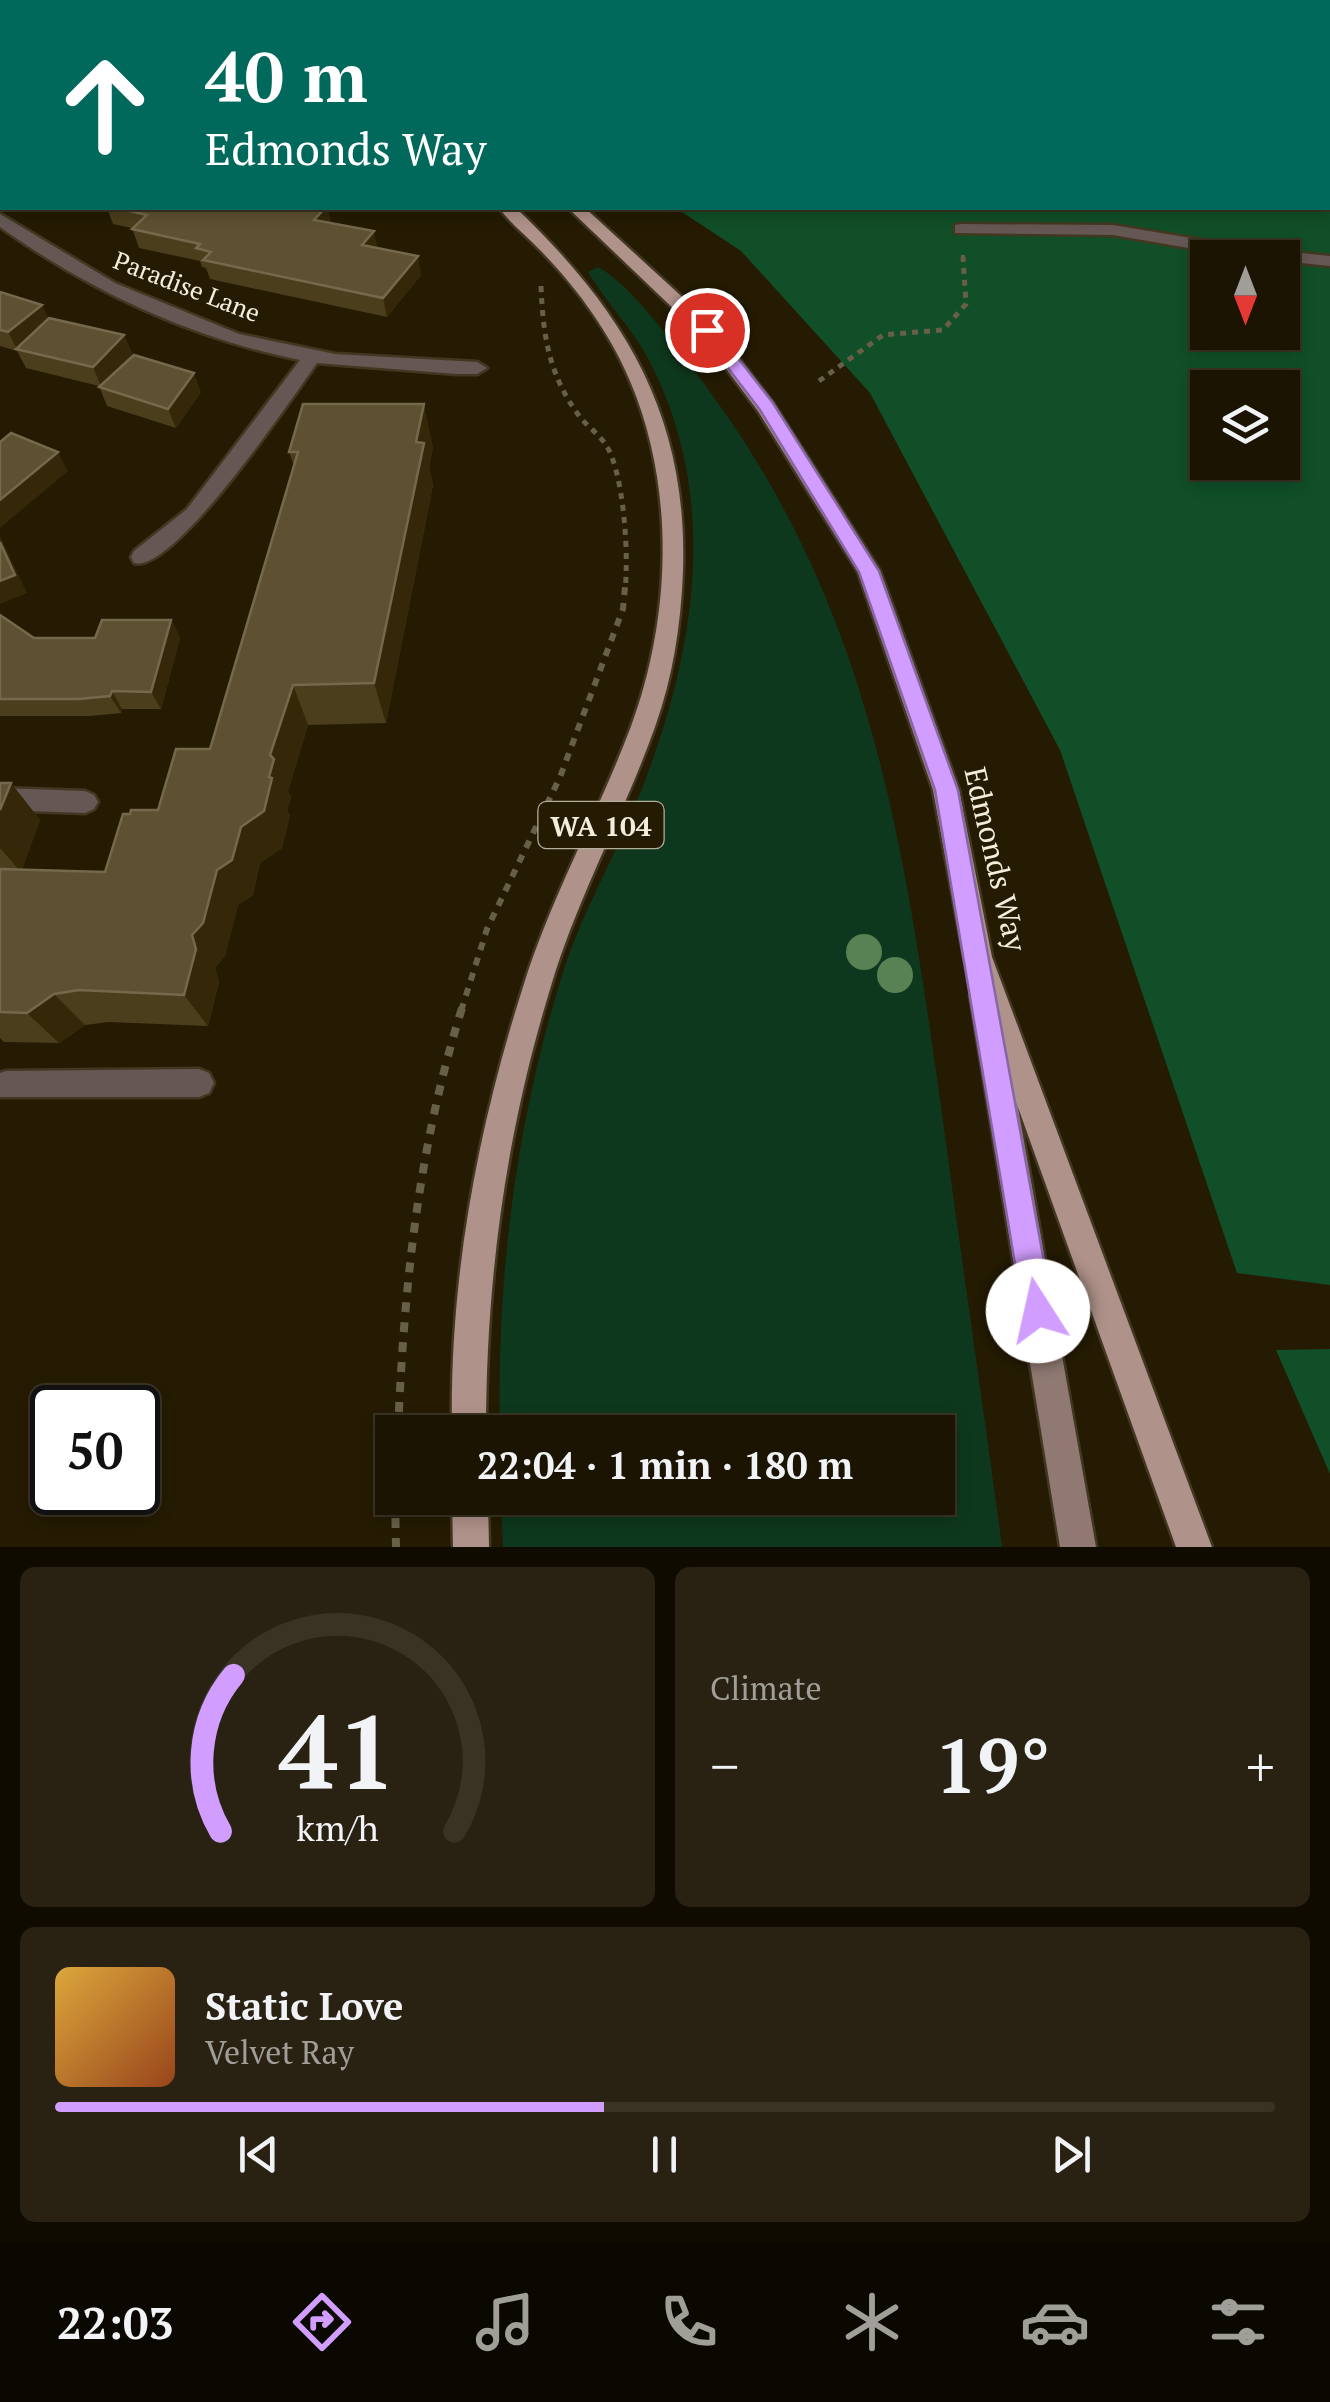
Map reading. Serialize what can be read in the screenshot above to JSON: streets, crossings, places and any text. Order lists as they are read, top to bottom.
{
  "streets": {
    "main road": ["WA 104", "Edmonds Way"],
    "street": ["Paradise Lane"]
  },
  "north": "bottom",
  "page": {
    "turn": ["40 m", "Edmonds Way"],
    "limit": "50",
    "trip": "22:04 · 1 min · 180 m",
    "tile": "Climate",
    "heat": ["−", "19°", "+"],
    "song": ["Static Love", "Velvet Ray"],
    "tabs": "22:03",
    "gauge": ["41", "km/h"]
  }
}
